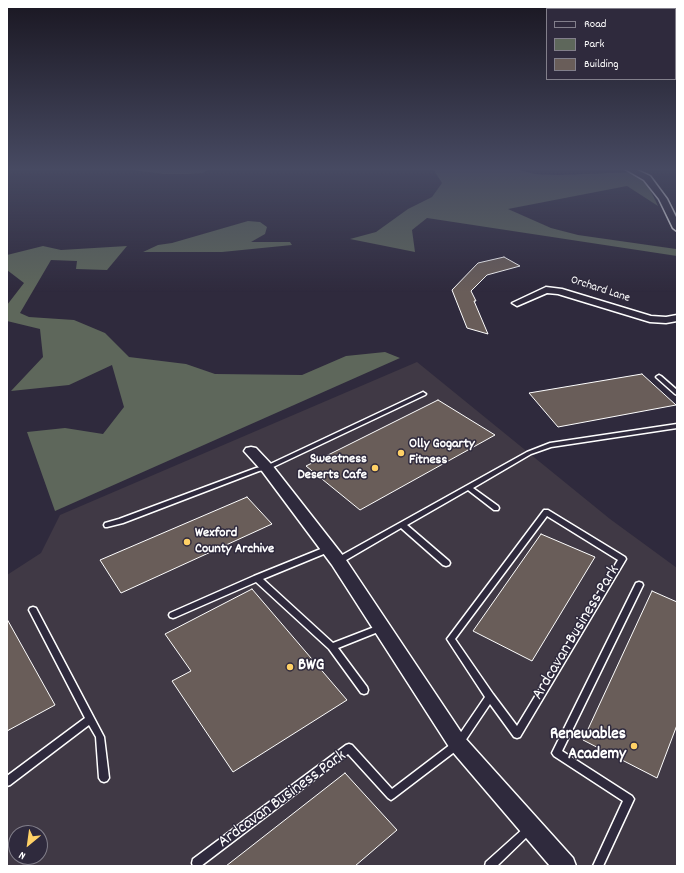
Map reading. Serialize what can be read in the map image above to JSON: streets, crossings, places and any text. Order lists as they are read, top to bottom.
{
  "streets": {
    "street": ["Orchard Lane"],
    "lane": ["Ardcavan Business Park"]
  },
  "places": [
    "Olly Gogarty Fitness",
    "Sweetness Deserts Cafe",
    "Wexford County Archive",
    "BWG",
    "Renewables Academy"
  ],
  "legend": ["Road", "Park", "Building"],
  "north": "bottom left"
}
